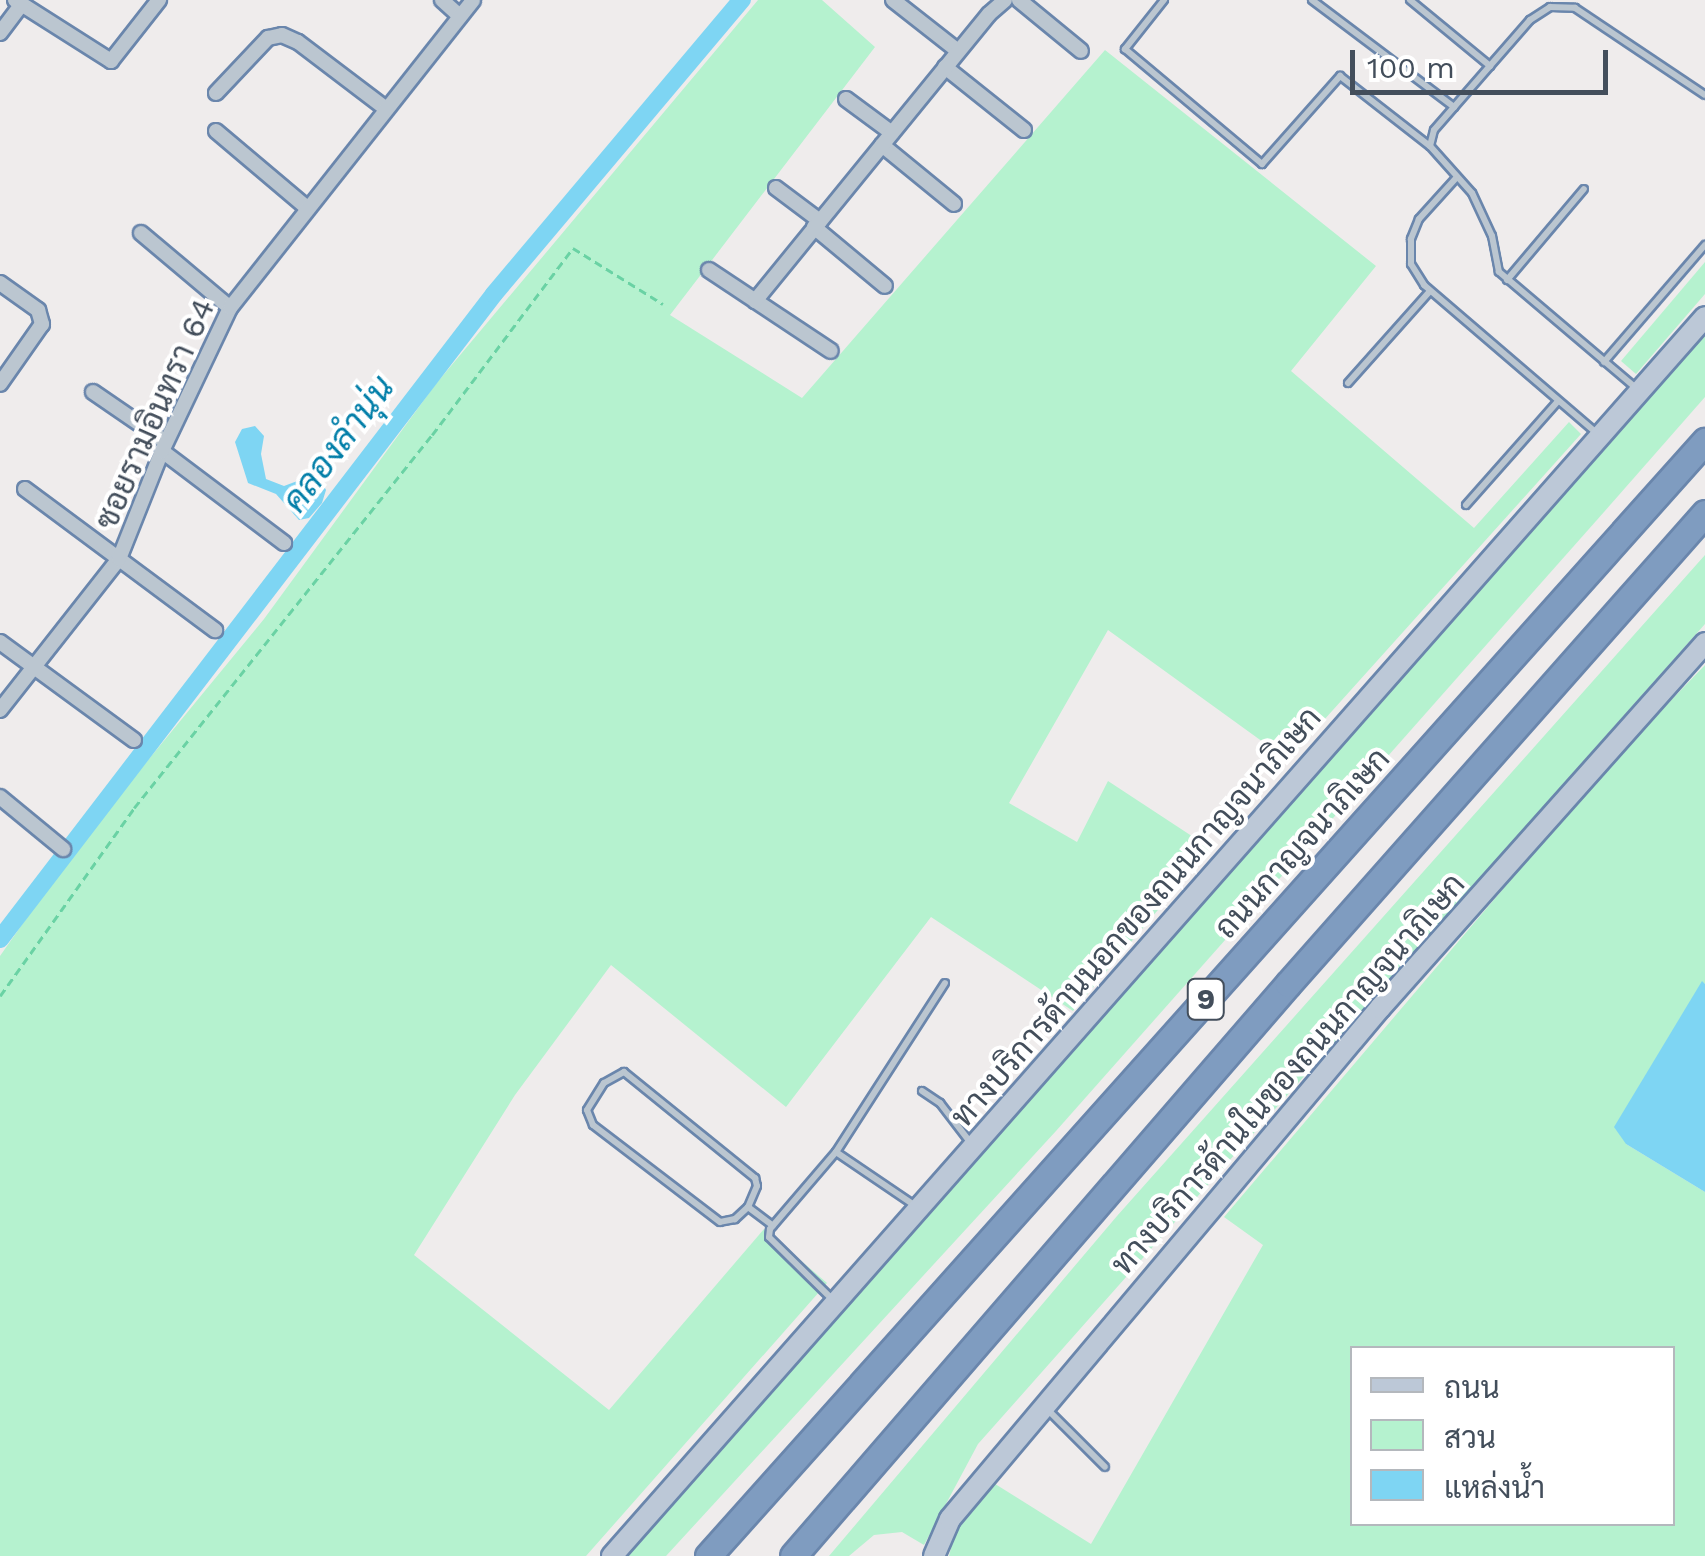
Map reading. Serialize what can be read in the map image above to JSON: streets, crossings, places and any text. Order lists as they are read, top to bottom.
{
  "streets": {
    "highway": ["ถนนกาญจนาภิเษก", "9"],
    "main road": ["ทางบริการด้านนอกของถนนกาญจนาภิเษก", "ทางบริการด้านในของถนนกาญจนาภิเษก"],
    "street": ["ซอยรามอินทรา 64"]
  },
  "water": ["คลองลำนุ่น"],
  "legend": ["ถนน", "สวน", "แหล่งน้ำ"],
  "scale_bar": "100 m"
}
